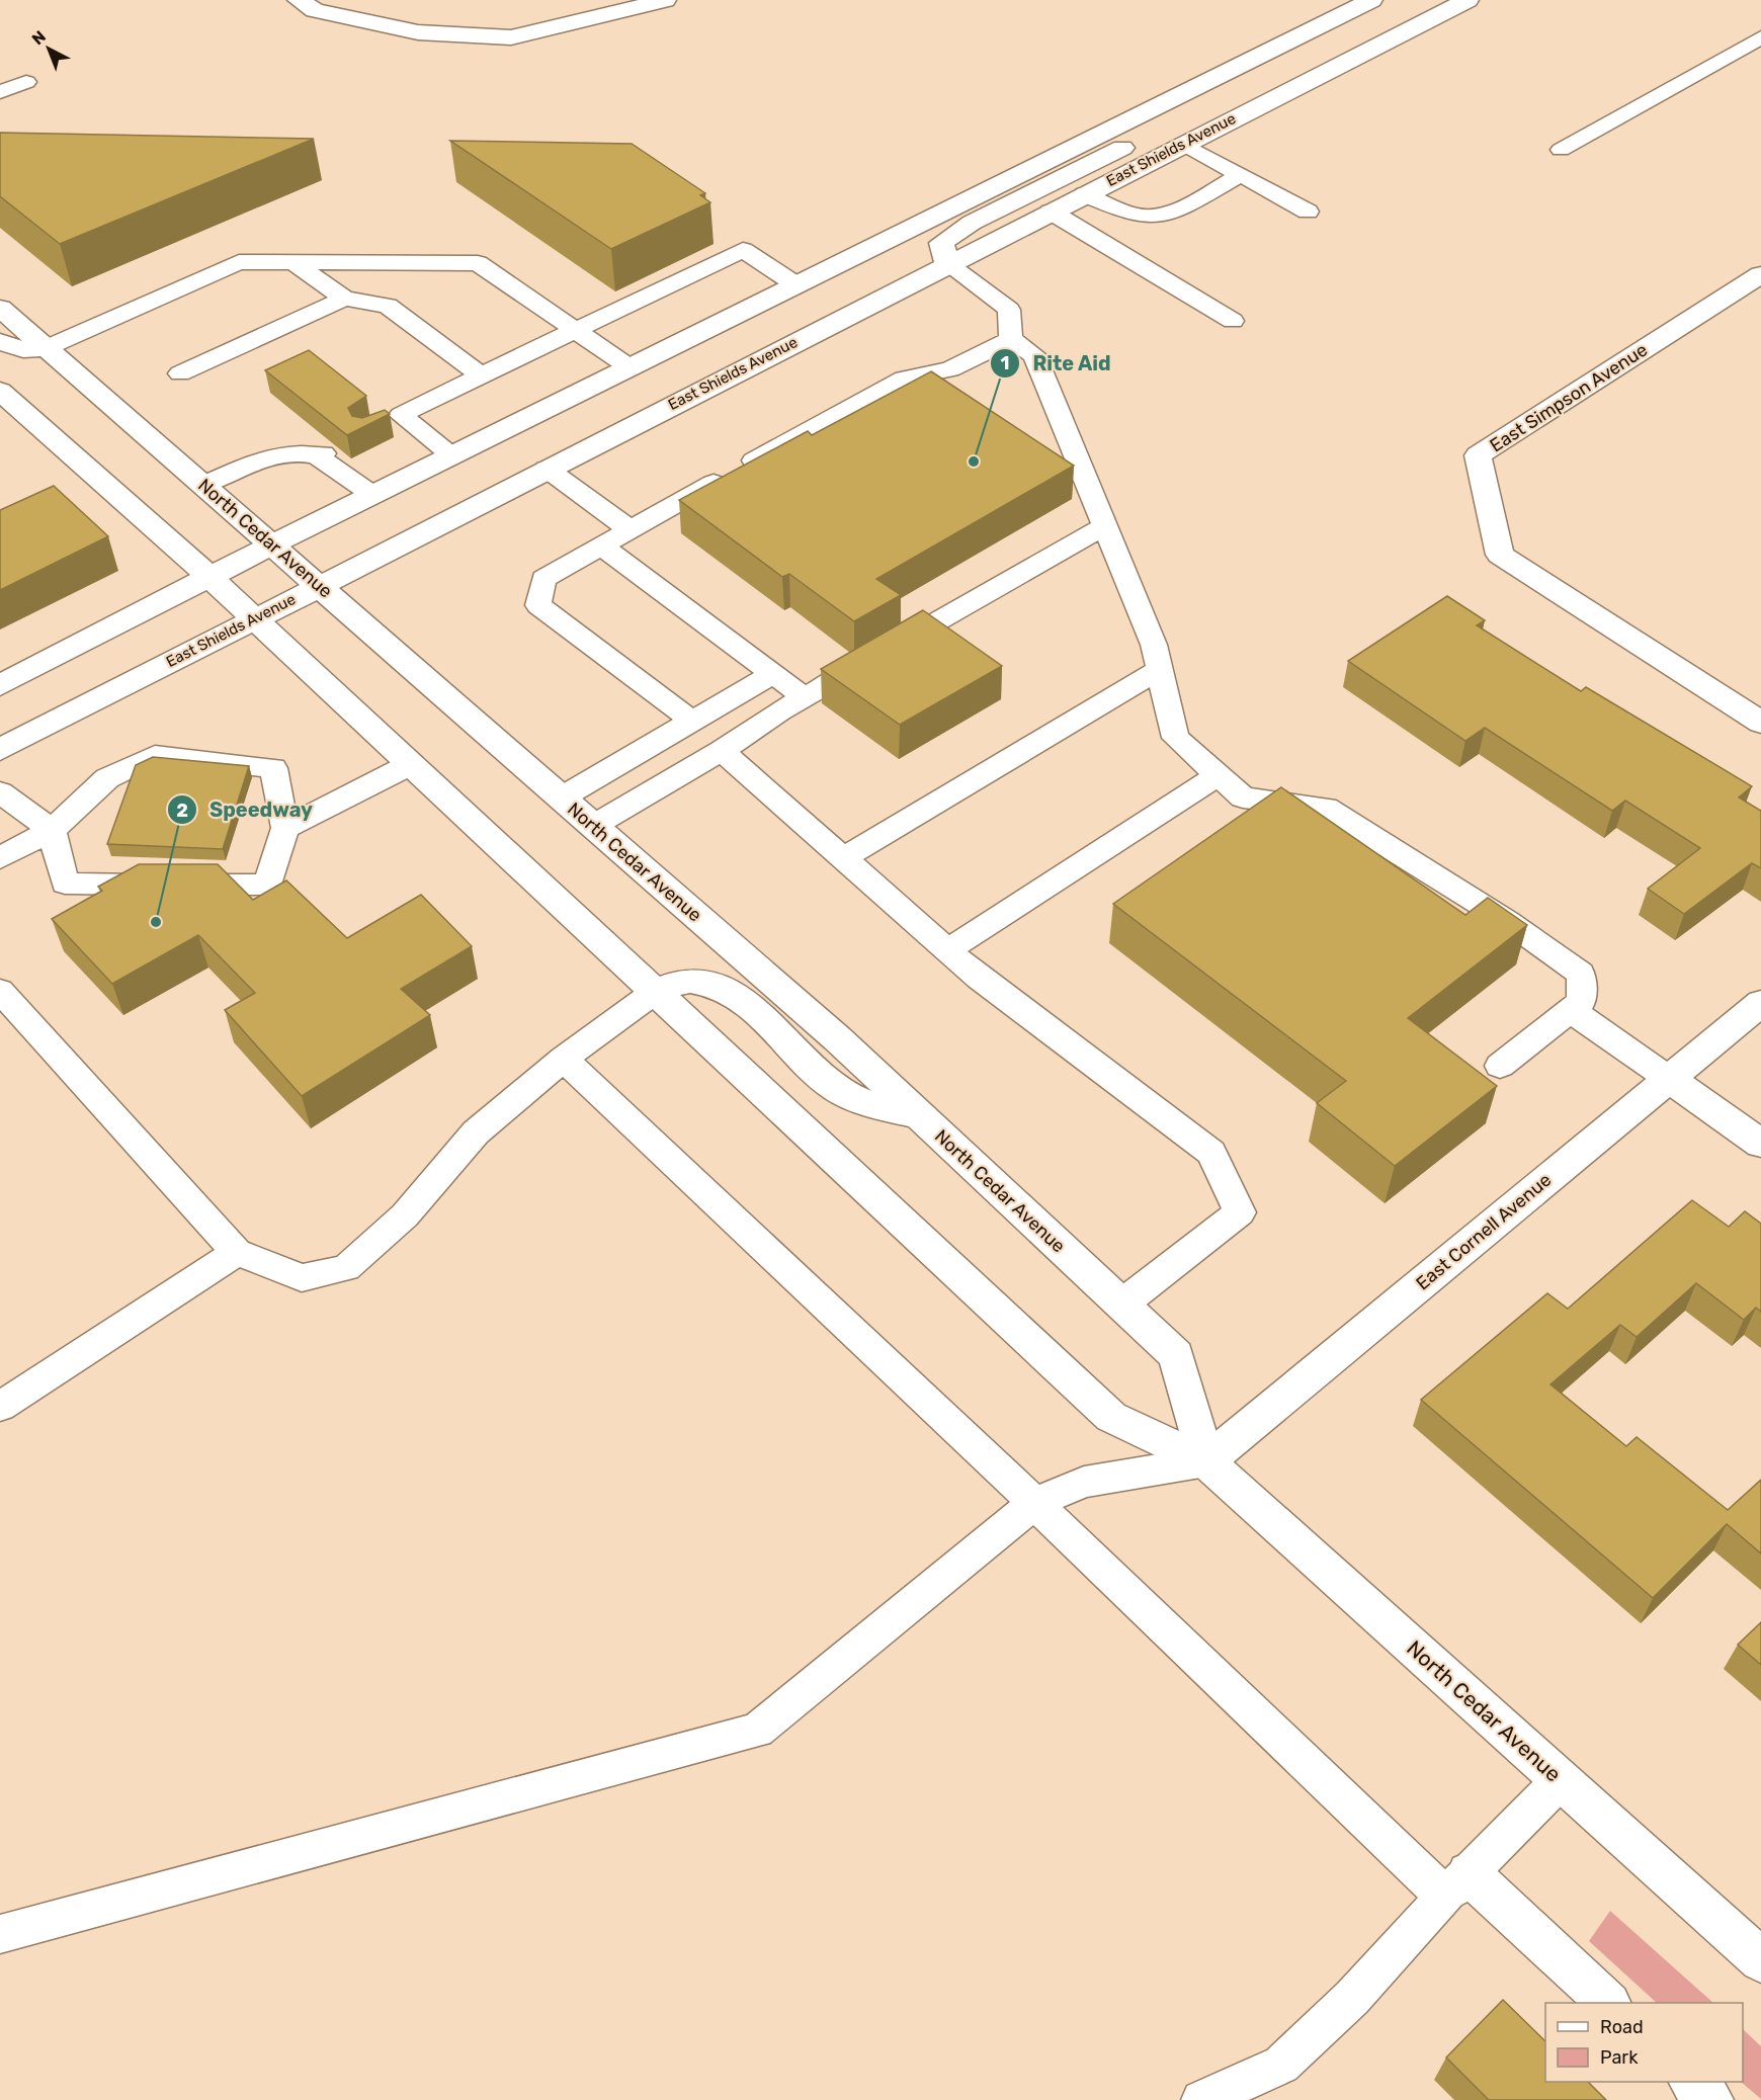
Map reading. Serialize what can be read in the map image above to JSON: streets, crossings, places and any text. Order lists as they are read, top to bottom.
{
  "streets": {
    "main road": [
      "East Shields Avenue",
      "East Simpson Avenue",
      "North Cedar Avenue",
      "East Cornell Avenue"
    ]
  },
  "crossings": [
    ["East Shields Avenue", "North Cedar Avenue"],
    ["North Cedar Avenue", "East Cornell Avenue"]
  ],
  "places": ["Rite Aid", "Speedway"],
  "legend": ["Road", "Park"],
  "north": "top left"
}
